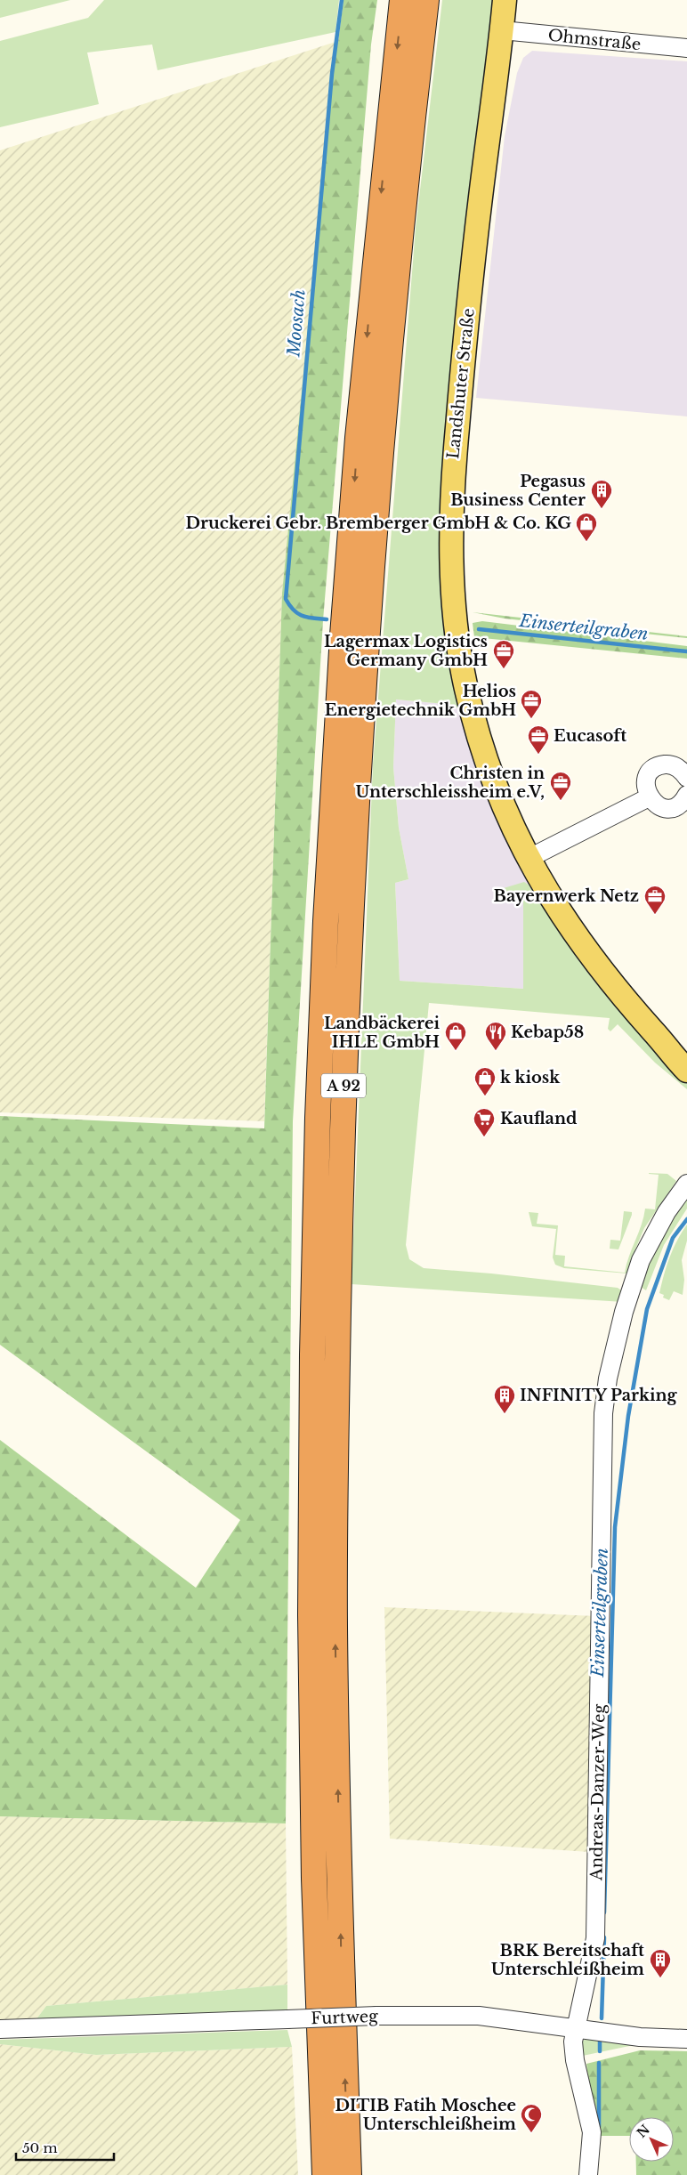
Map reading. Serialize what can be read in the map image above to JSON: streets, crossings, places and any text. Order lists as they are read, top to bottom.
{
  "streets": {
    "highway": ["A 92"],
    "main road": ["Landshuter Straße"],
    "street": ["Ohmstraße", "Andreas-Danzer-Weg", "Furtweg"]
  },
  "crossings": [
    ["Ohmstraße", "Landshuter Straße"],
    ["Andreas-Danzer-Weg", "Furtweg"]
  ],
  "water": ["Moosach", "Einserteilgraben"],
  "places": {
    "building": ["Pegasus Business Center", "INFINITY Parking", "BRK Bereitschaft Unterschleißheim"],
    "shop": ["Druckerei Gebr. Bremberger GmbH & Co. KG", "Landbäckerei IHLE GmbH", "k kiosk"],
    "office": [
      "Lagermax Logistics Germany GmbH",
      "Helios Energietechnik GmbH",
      "Eucasoft",
      "Christen in Unterschleissheim e.V,",
      "Bayernwerk Netz"
    ],
    "restaurant": ["Kebap58"],
    "supermarket": ["Kaufland"],
    "mosque": ["DITIB Fatih Moschee Unterschleißheim"]
  },
  "scale_bar": "50 m",
  "north": "top left"
}
